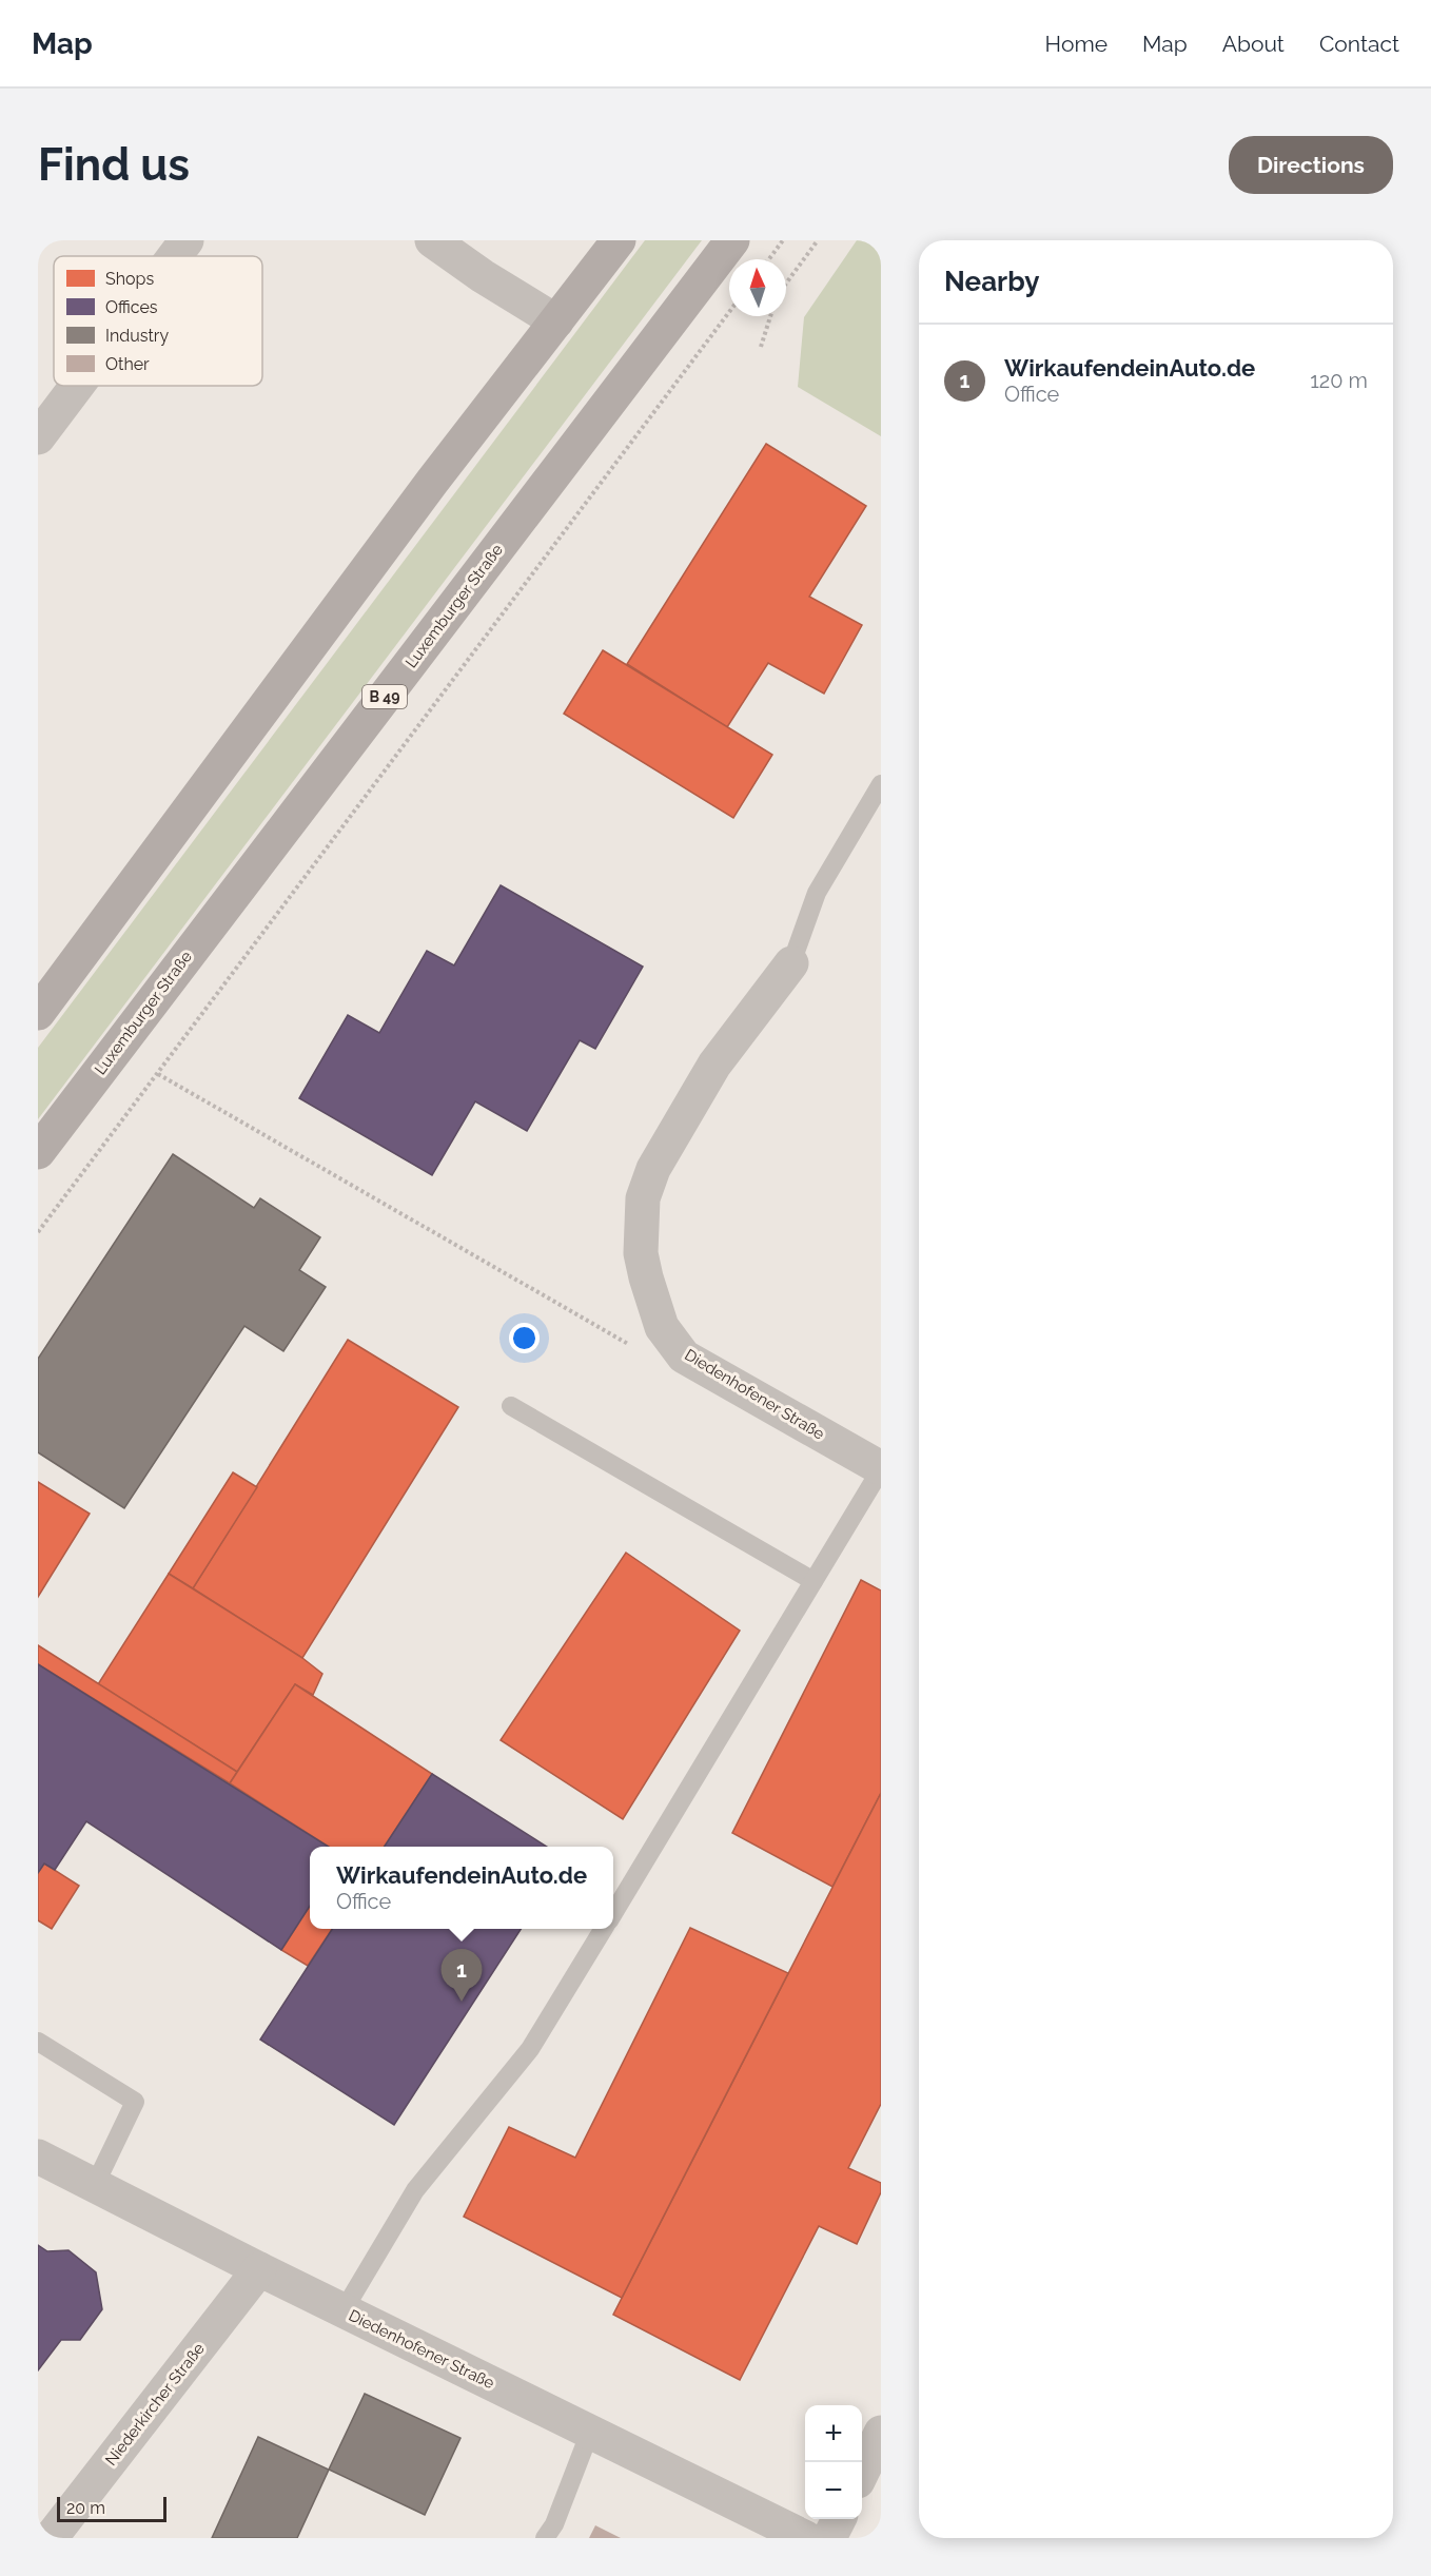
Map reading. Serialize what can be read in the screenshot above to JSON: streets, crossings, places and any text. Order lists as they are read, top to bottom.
{
  "streets": {
    "main road": ["Luxemburger Straße", "B 49"],
    "street": ["Diedenhofener Straße", "Niederkircher Straße"]
  },
  "crossings": [
    ["Diedenhofener Straße", "Niederkircher Straße"]
  ],
  "legend": [
    "Shops",
    "Offices",
    "Industry",
    "Other"
  ],
  "scale_bar": "20 m",
  "north": "top",
  "page": {
    "header": "Map",
    "nav": [
      "Home",
      "Map",
      "About",
      "Contact"
    ],
    "buttons": "Directions",
    "title": "Find us",
    "heading": "Nearby",
    "list": [
      {
        "mark": "1",
        "name": "WirkaufendeinAuto.de",
        "note": "Office",
        "value": "120 m"
      }
    ],
    "popup": ["WirkaufendeinAuto.de", "Office"],
    "pins": "1",
    "map_buttons": ["+", "−"],
    "scale": "20 m"
  }
}
